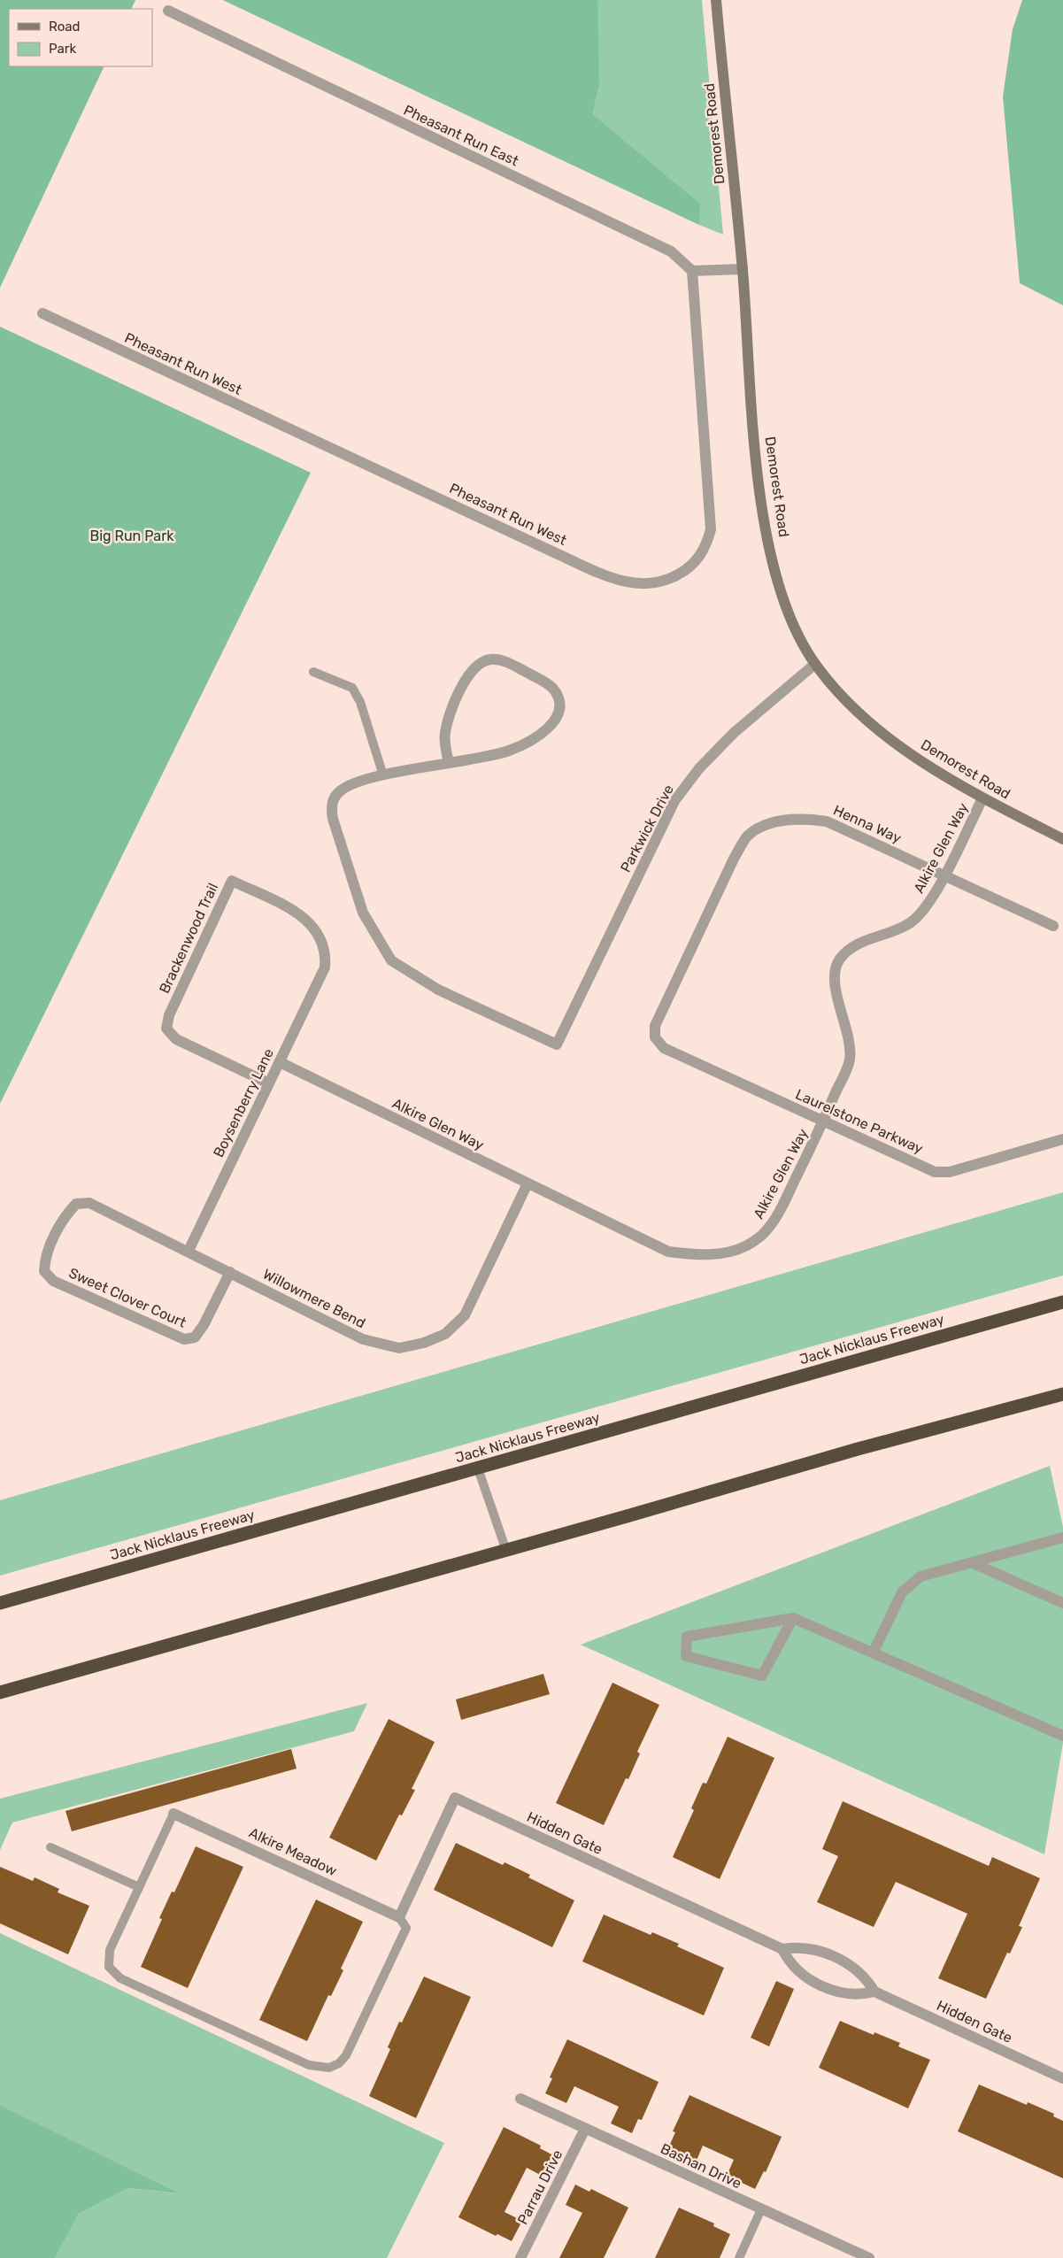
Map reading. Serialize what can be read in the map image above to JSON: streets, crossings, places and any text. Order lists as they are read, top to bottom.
{
  "streets": {
    "highway": ["Jack Nicklaus Freeway"],
    "street": [
      "Demorest Road",
      "Pheasant Run East",
      "Pheasant Run West",
      "Henna Way",
      "Parkwick Drive",
      "Alkire Glen Way",
      "Brackenwood Trail",
      "Boysenberry Lane",
      "Laurelstone Parkway",
      "Sweet Clover Court",
      "Willowmere Bend",
      "Hidden Gate",
      "Alkire Meadow",
      "Bashan Drive",
      "Parrau Drive"
    ]
  },
  "crossings": [
    ["Demorest Road", "Parkwick Drive"],
    ["Demorest Road", "Alkire Glen Way"],
    ["Pheasant Run East", "Pheasant Run West"],
    ["Henna Way", "Alkire Glen Way"],
    ["Henna Way", "Laurelstone Parkway"],
    ["Alkire Glen Way", "Boysenberry Lane"],
    ["Alkire Glen Way", "Laurelstone Parkway"],
    ["Alkire Glen Way", "Willowmere Bend"],
    ["Brackenwood Trail", "Boysenberry Lane"],
    ["Boysenberry Lane", "Sweet Clover Court"],
    ["Boysenberry Lane", "Willowmere Bend"],
    ["Sweet Clover Court", "Willowmere Bend"],
    ["Hidden Gate", "Alkire Meadow"],
    ["Bashan Drive", "Parrau Drive"]
  ],
  "parks": ["Big Run Park"],
  "legend": ["Road", "Park"]
}
